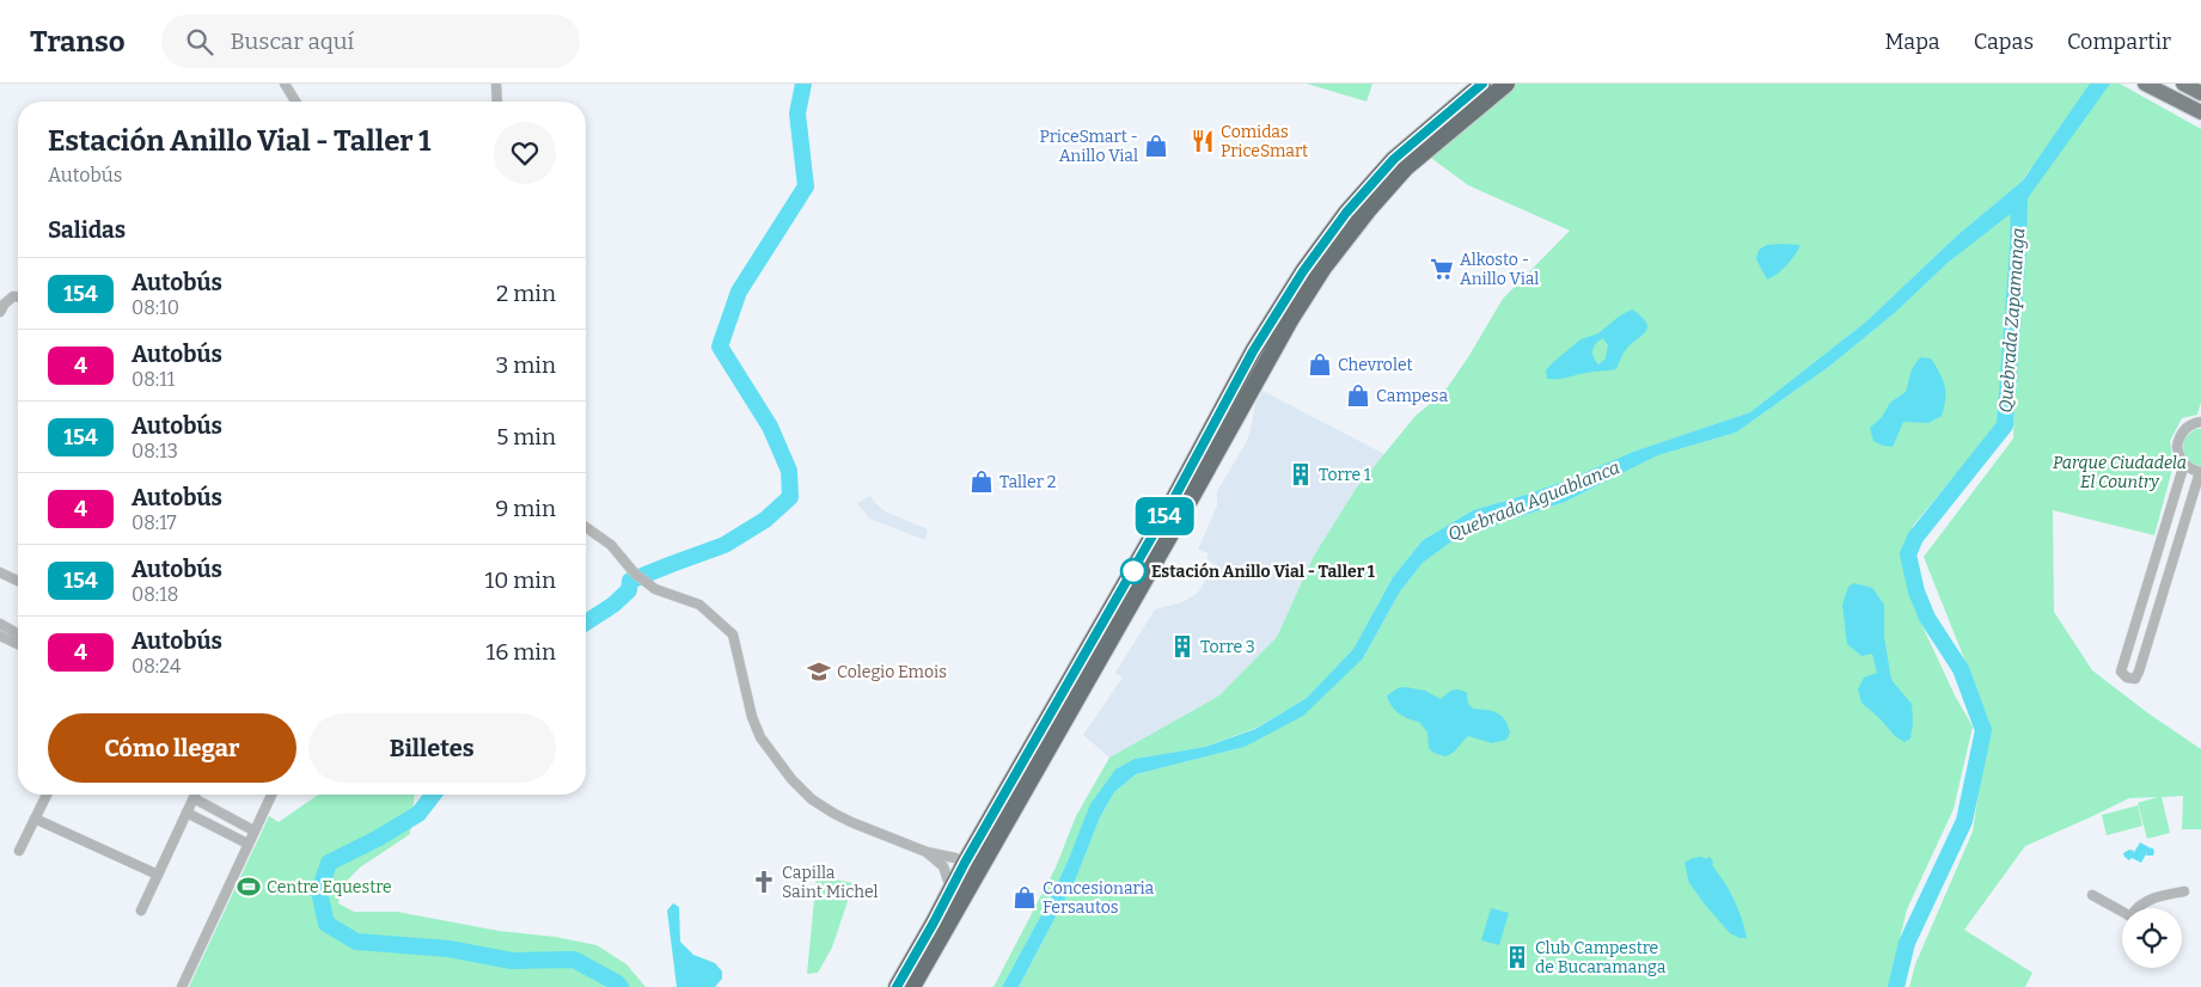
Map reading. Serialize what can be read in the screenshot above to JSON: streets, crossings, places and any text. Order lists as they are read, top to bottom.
{
  "water": ["Quebrada Zapamanga", "Quebrada Aguablanca"],
  "parks": ["Parque Ciudadela El Country"],
  "places": {
    "restaurant": ["Comidas PriceSmart"],
    "shop": [
      "PriceSmart - Anillo Vial",
      "Chevrolet",
      "Campesa",
      "Taller 2",
      "Concesionaria Fersautos"
    ],
    "supermarket": ["Alkosto - Anillo Vial"],
    "building": ["Torre 1", "Torre 3", "Club Campestre de Bucaramanga"],
    "other": ["Estación Anillo Vial - Taller 1"],
    "school or university": ["Colegio Emois"],
    "church": ["Capilla Saint Michel"],
    "sports": ["Centre Equestre"]
  },
  "lines": ["bus line 154"],
  "page": {
    "header": "Transo",
    "search": "Buscar aquí",
    "nav": ["Mapa", "Capas", "Compartir"],
    "on_map": "154",
    "heading": [
      ["Estación Anillo Vial - Taller 1", "Autobús"],
      "Salidas"
    ],
    "list": [
      {
        "mark": "154",
        "name": "Autobús",
        "note": "08:10",
        "value": "2 min"
      },
      {
        "mark": "4",
        "name": "Autobús",
        "note": "08:11",
        "value": "3 min"
      },
      {
        "mark": "154",
        "name": "Autobús",
        "note": "08:13",
        "value": "5 min"
      },
      {
        "mark": "4",
        "name": "Autobús",
        "note": "08:17",
        "value": "9 min"
      },
      {
        "mark": "154",
        "name": "Autobús",
        "note": "08:18",
        "value": "10 min"
      },
      {
        "mark": "4",
        "name": "Autobús",
        "note": "08:24",
        "value": "16 min"
      }
    ],
    "buttons": ["Cómo llegar", "Billetes"]
  }
}
